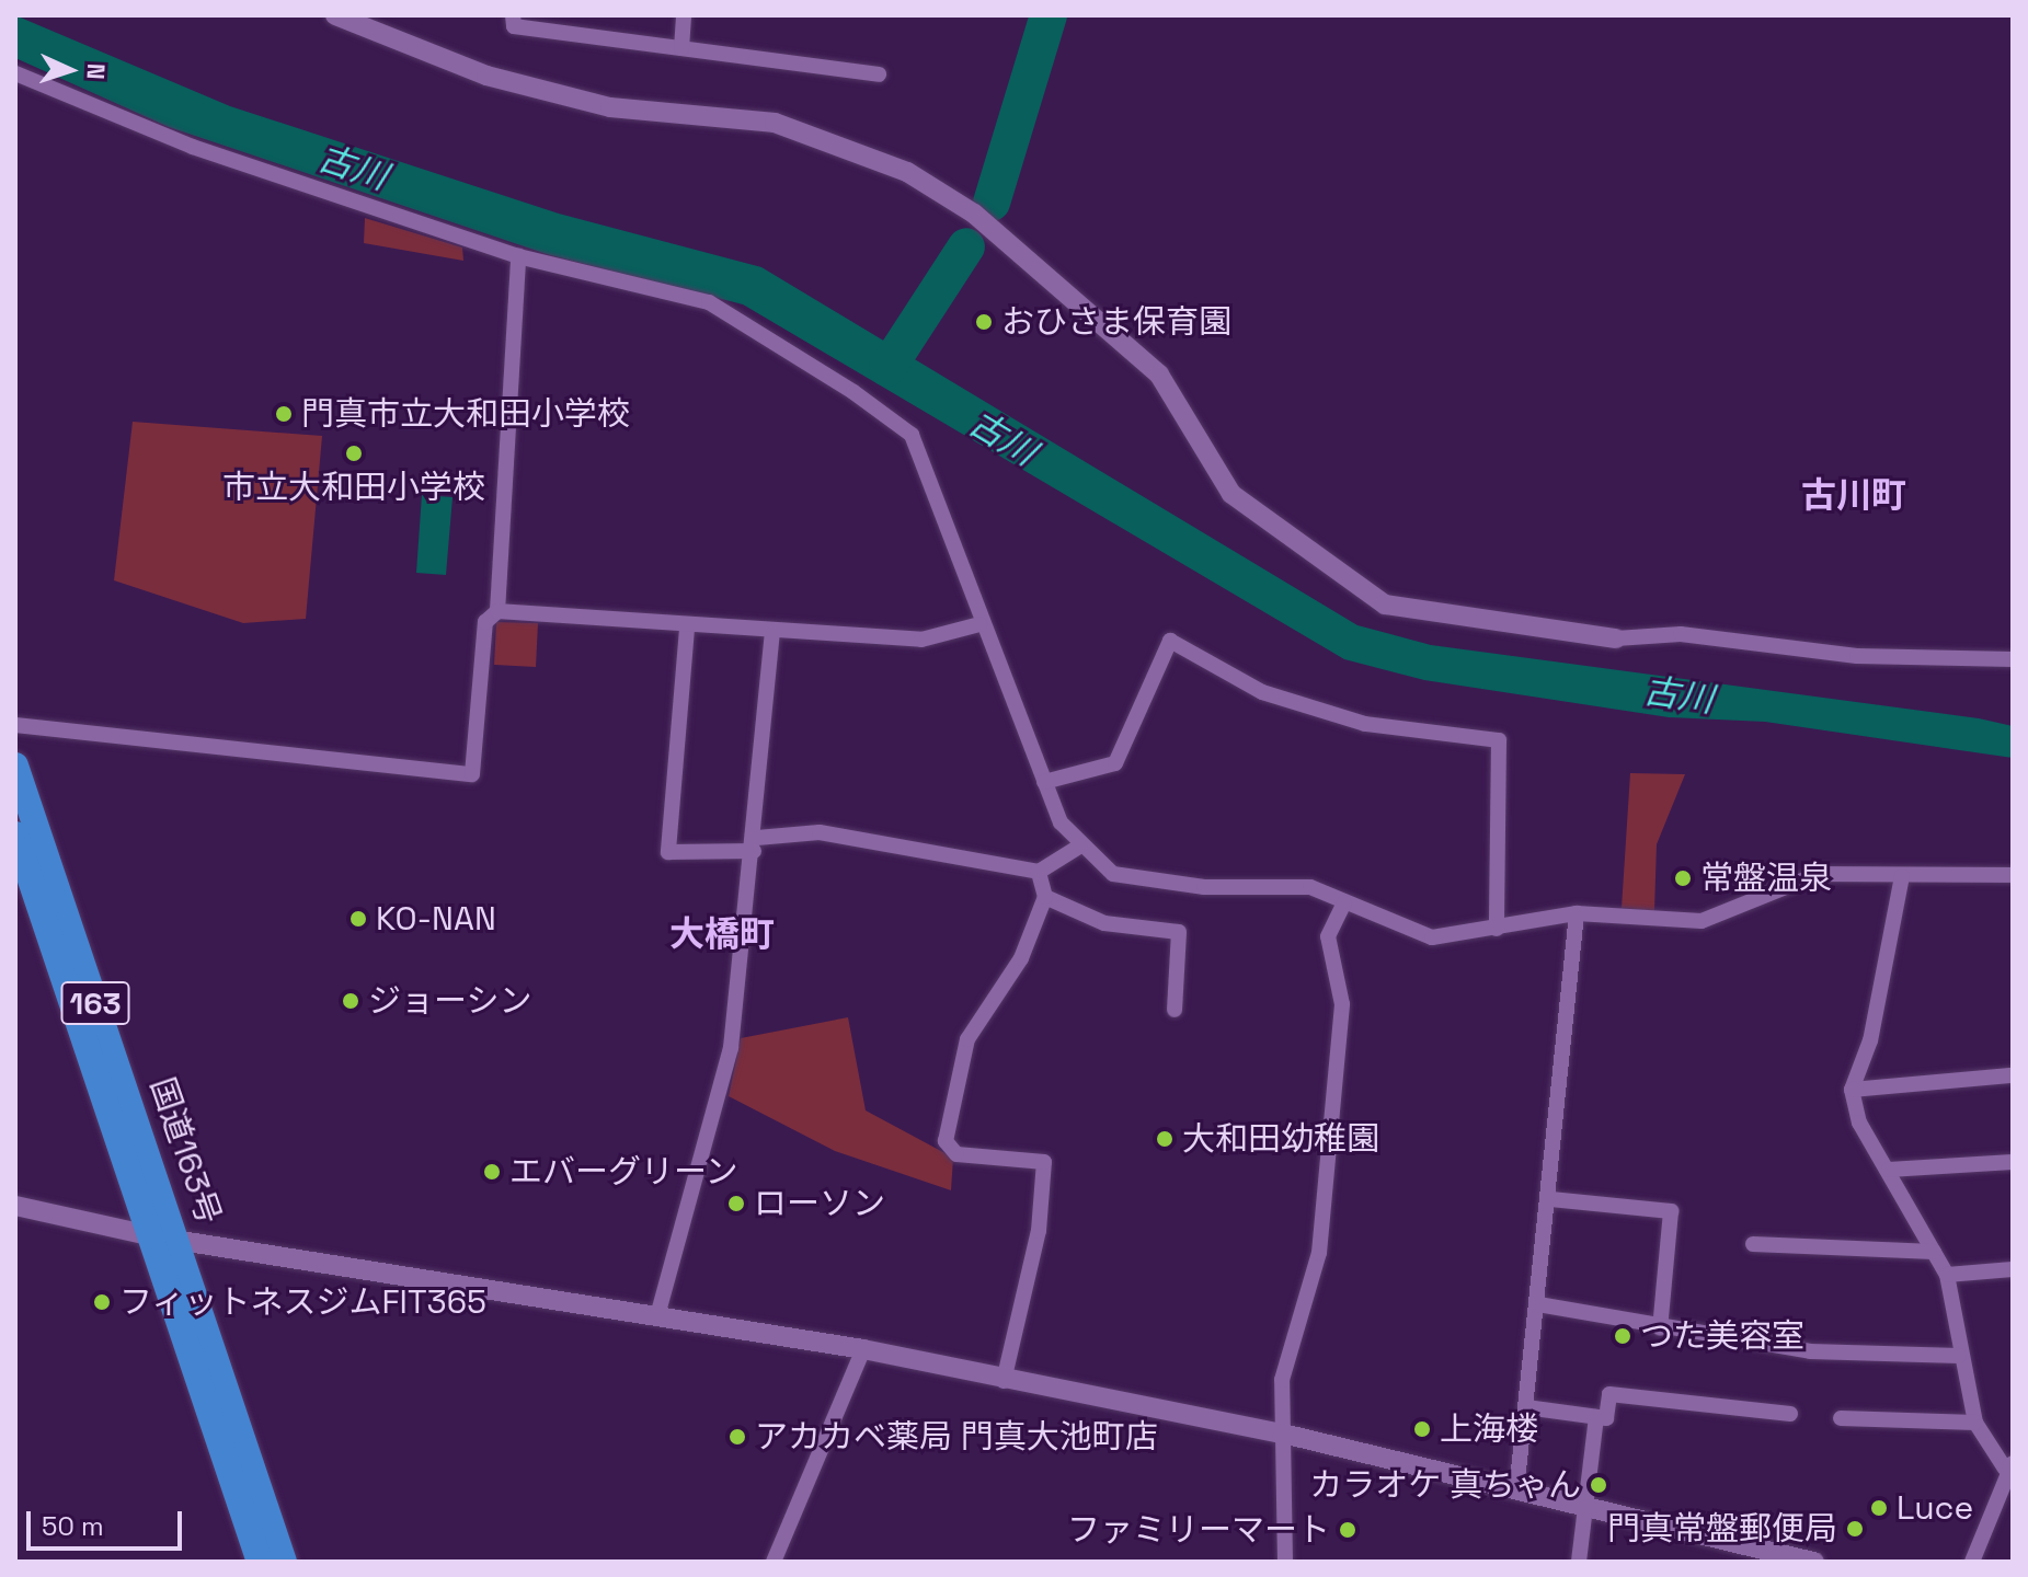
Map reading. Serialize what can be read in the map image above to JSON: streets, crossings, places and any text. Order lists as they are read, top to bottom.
{
  "streets": {
    "highway": ["163", "国道163号"]
  },
  "districts": ["古川町", "大橋町"],
  "water": ["古川"],
  "places": [
    "おひさま保育園",
    "門真市立大和田小学校",
    "市立大和田小学校",
    "常盤温泉",
    "KO-NAN",
    "ジョーシン",
    "大和田幼稚園",
    "エバーグリーン",
    "ローソン",
    "フィットネスジムFIT365",
    "つた美容室",
    "上海楼",
    "アカカベ薬局 門真大池町店",
    "カラオケ 真ちゃん",
    "Luce",
    "門真常盤郵便局",
    "ファミリーマート"
  ],
  "scale_bar": "50 m",
  "north": "right"
}
